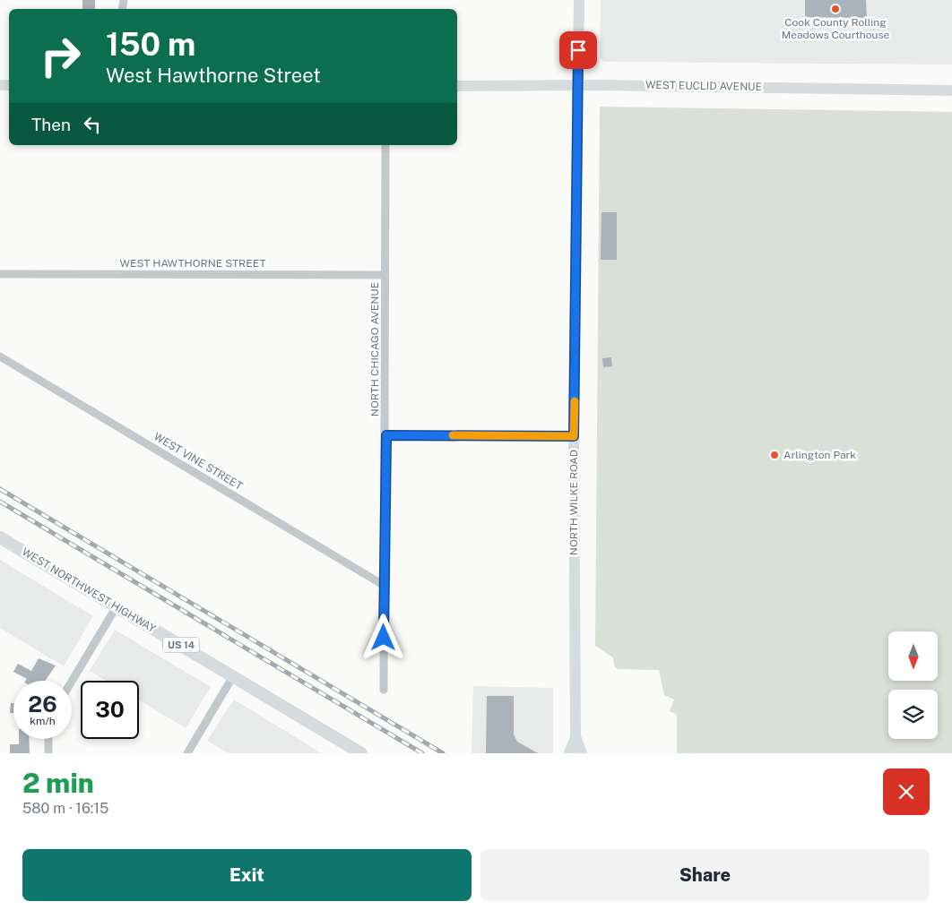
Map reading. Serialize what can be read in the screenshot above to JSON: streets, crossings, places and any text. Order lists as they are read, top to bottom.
{
  "streets": {
    "main road": [
      "WEST EUCLID AVENUE",
      "NORTH WILKE ROAD",
      "WEST NORTHWEST HIGHWAY",
      "US 14"
    ],
    "street": ["WEST HAWTHORNE STREET", "NORTH CHICAGO AVENUE", "WEST VINE STREET"]
  },
  "crossings": [
    ["WEST EUCLID AVENUE", "NORTH WILKE ROAD"],
    ["WEST HAWTHORNE STREET", "NORTH CHICAGO AVENUE"],
    ["NORTH CHICAGO AVENUE", "WEST VINE STREET"]
  ],
  "places": ["Cook County Rolling Meadows Courthouse", "Arlington Park"],
  "north": "bottom",
  "page": {
    "turn": ["150 m", "West Hawthorne Street"],
    "then": "Then",
    "speed": "26 km/h",
    "limit": "30",
    "heading": ["2 min", "580 m · 16:15"],
    "buttons": ["Exit", "Share"]
  }
}
